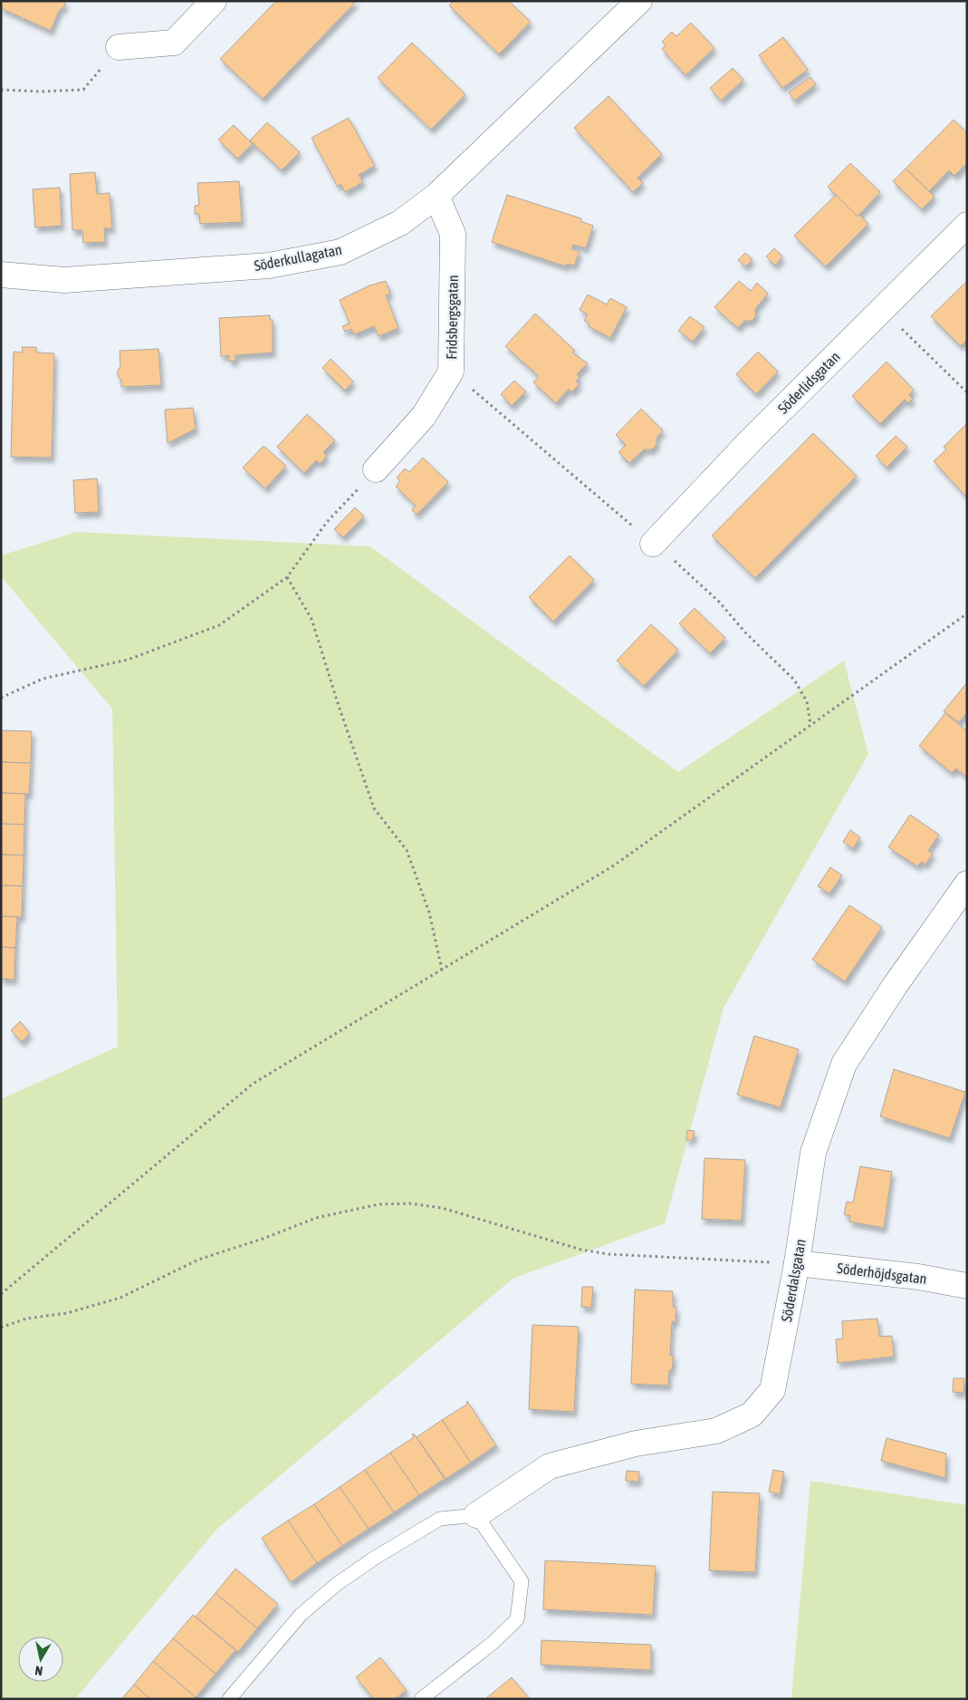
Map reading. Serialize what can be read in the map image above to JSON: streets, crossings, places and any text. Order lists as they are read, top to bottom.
{
  "streets": {
    "street": [
      "Söderkullagatan",
      "Fridsbergsgatan",
      "Söderlidsgatan",
      "Söderhöjdsgatan",
      "Söderdalsgatan"
    ]
  },
  "crossings": [
    ["Söderkullagatan", "Fridsbergsgatan"],
    ["Söderhöjdsgatan", "Söderdalsgatan"]
  ],
  "north": "bottom"
}
